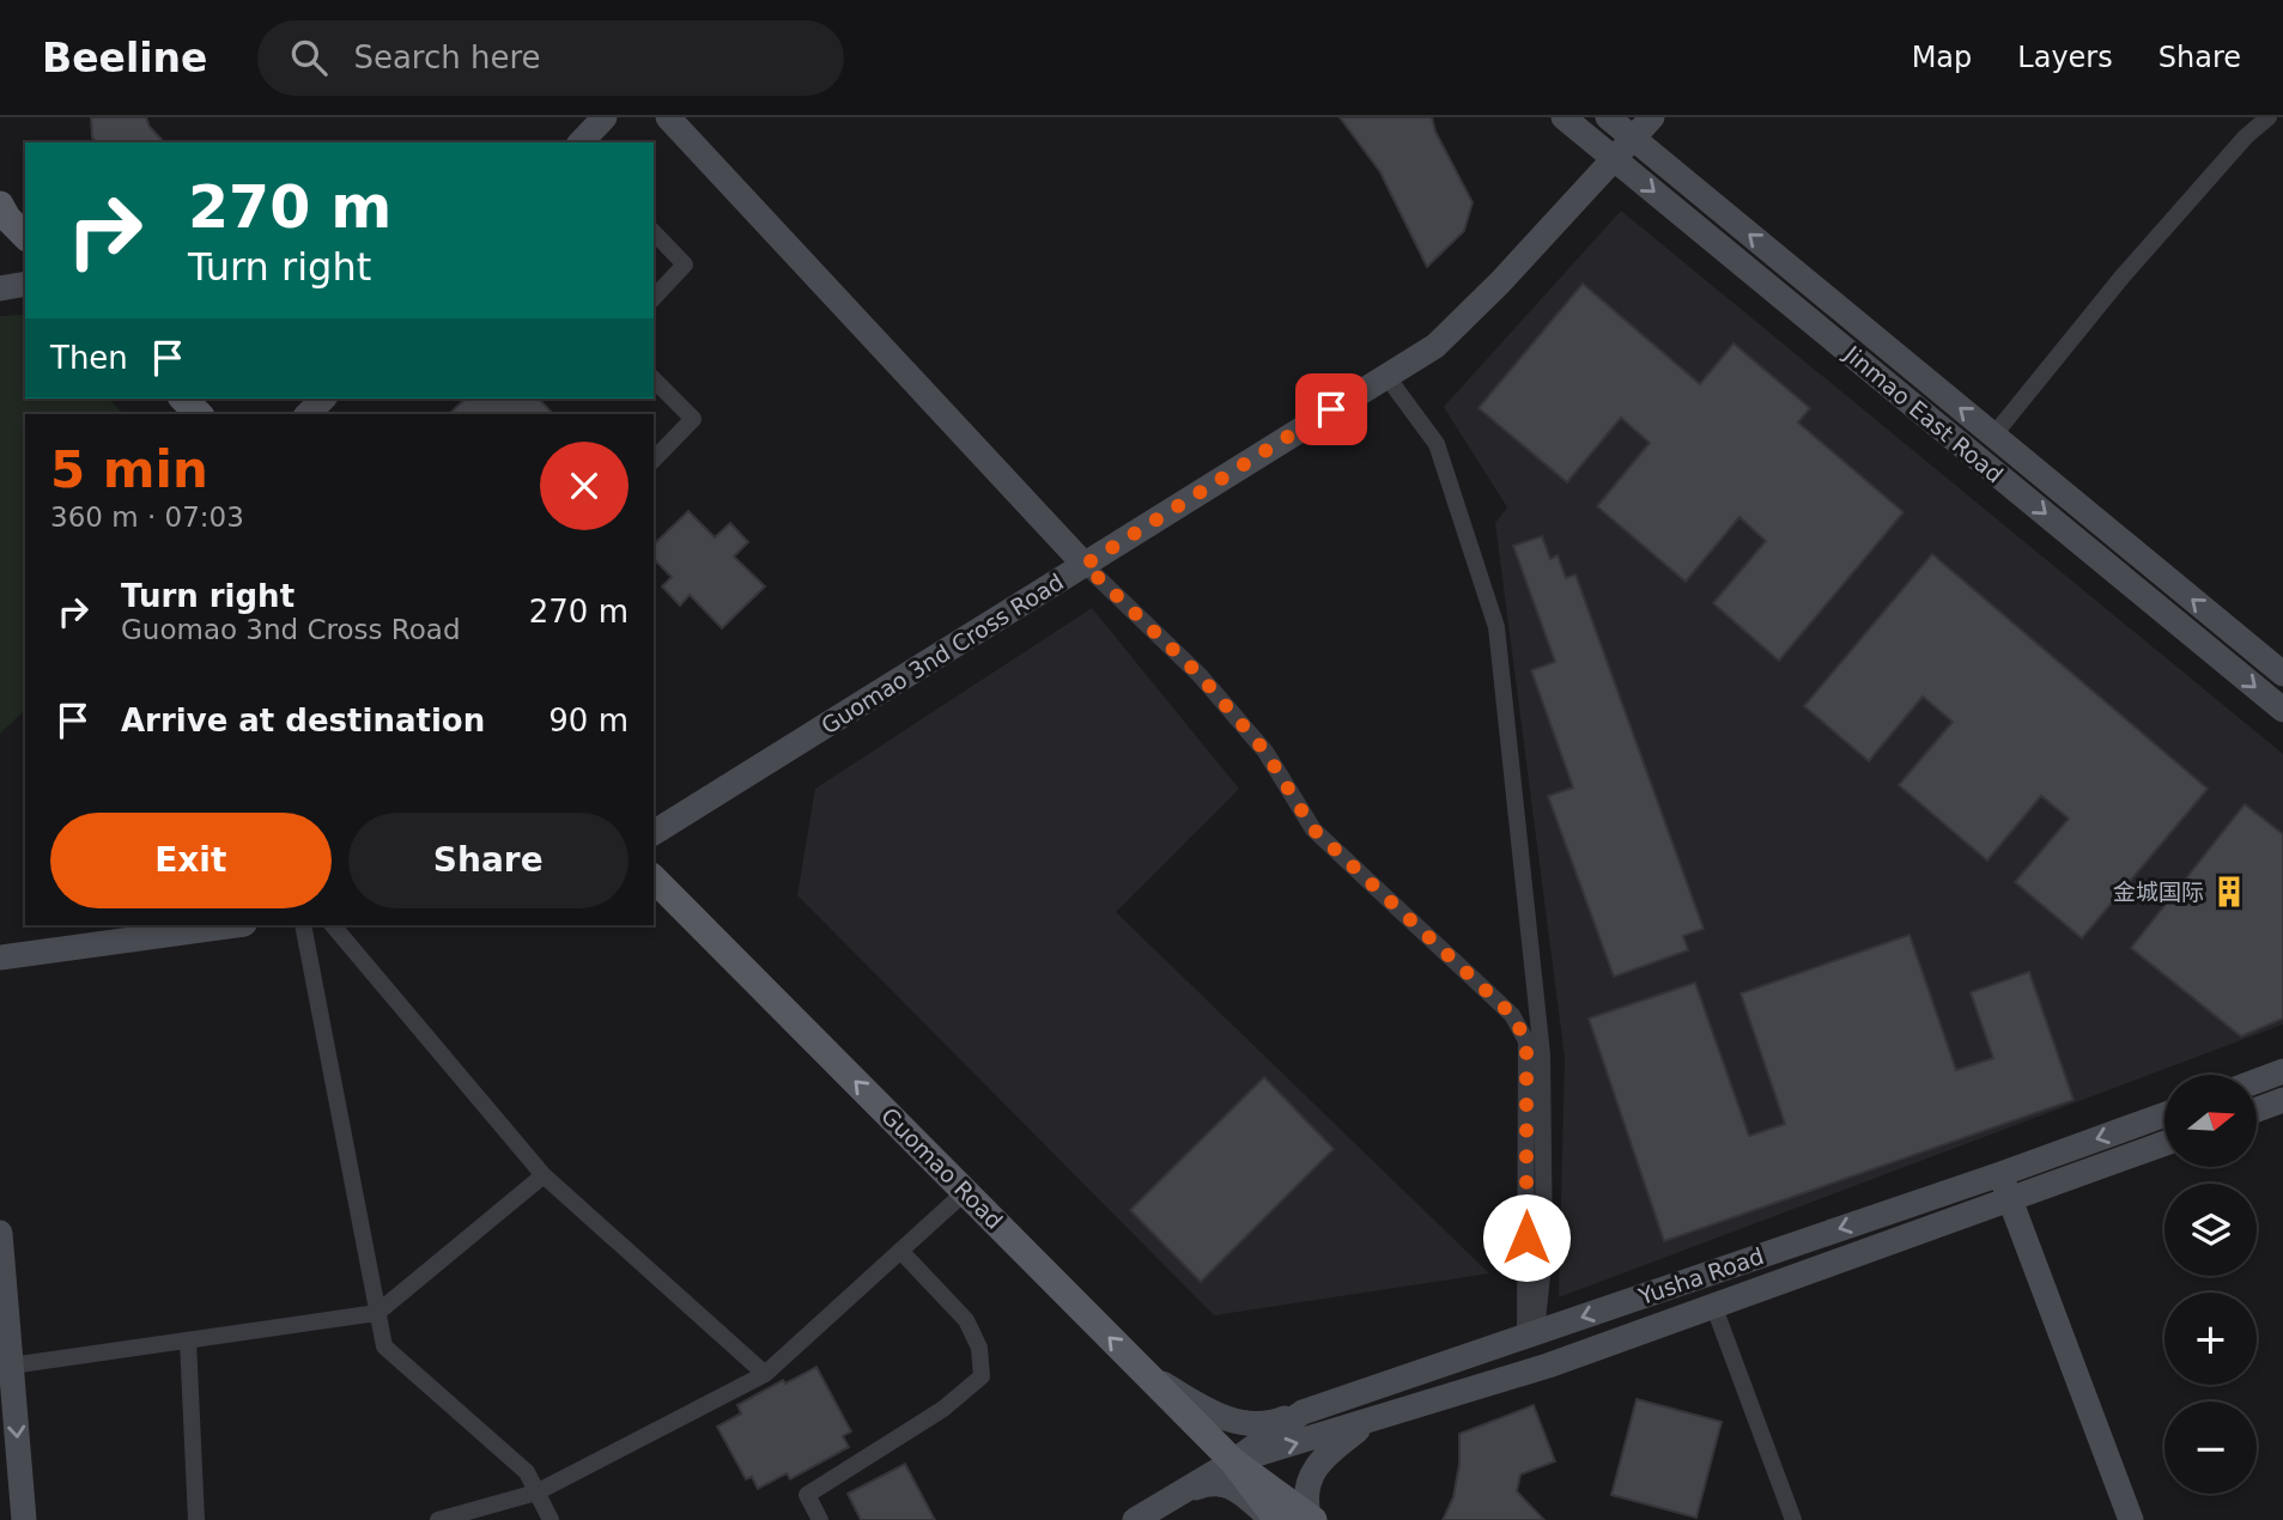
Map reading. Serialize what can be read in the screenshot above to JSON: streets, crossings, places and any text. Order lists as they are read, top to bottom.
{
  "streets": {
    "main road": [
      "Jinmao East Road",
      "Guomao 3nd Cross Road",
      "Guomao Road",
      "Yusha Road"
    ]
  },
  "crossings": [
    ["Jinmao East Road", "Guomao 3nd Cross Road"],
    ["Guomao Road", "Yusha Road"]
  ],
  "one_way": ["Guomao Road"],
  "places": {
    "building": ["金城国际"]
  },
  "north": "right",
  "page": {
    "header": "Beeline",
    "search": "Search here",
    "nav": ["Map", "Layers", "Share"],
    "turn": ["270 m", "Turn right"],
    "then": "Then",
    "heading": ["5 min", "360 m · 07:03"],
    "list": [
      {
        "name": "Turn right",
        "note": "Guomao 3nd Cross Road",
        "value": "270 m"
      },
      {
        "name": "Arrive at destination",
        "value": "90 m"
      }
    ],
    "buttons": ["Exit", "Share"],
    "map_buttons": ["+", "−"]
  }
}
